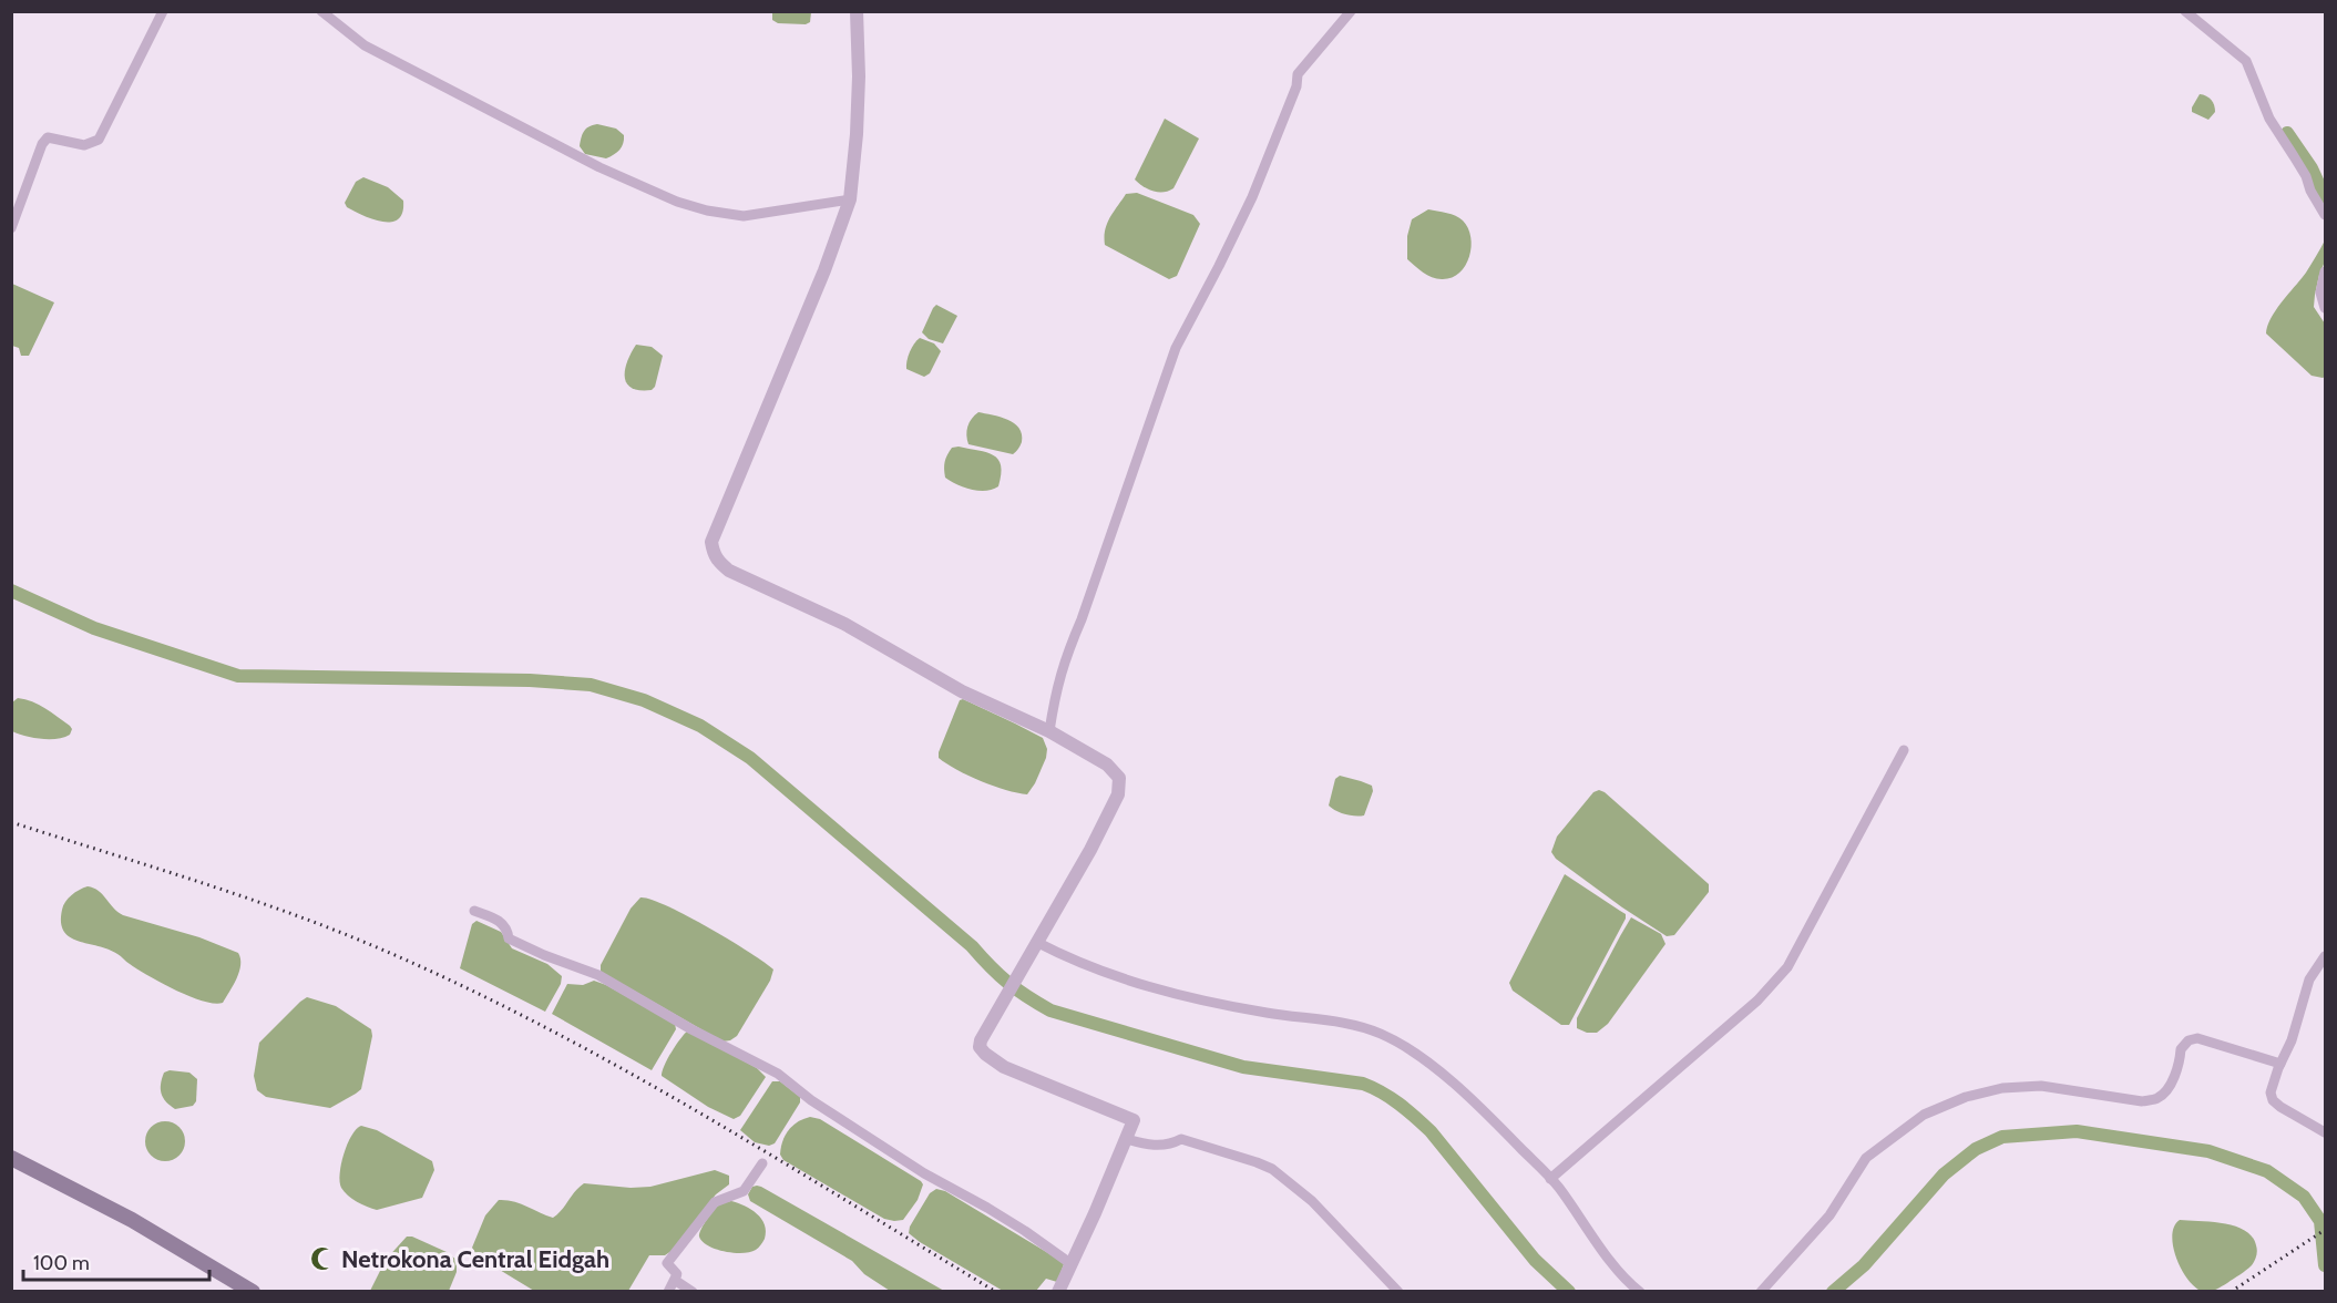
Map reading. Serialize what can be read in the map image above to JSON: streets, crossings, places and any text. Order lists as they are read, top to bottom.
{
  "places": {
    "mosque": ["Netrokona Central Eidgah"]
  },
  "scale_bar": "100 m"
}
